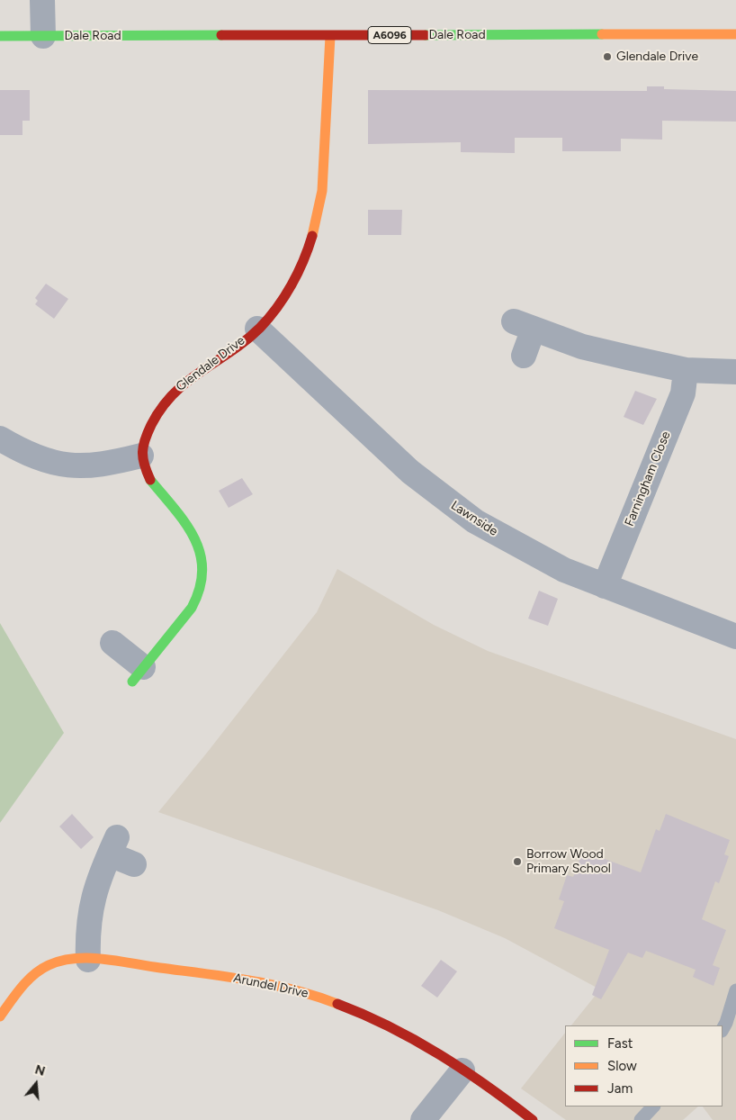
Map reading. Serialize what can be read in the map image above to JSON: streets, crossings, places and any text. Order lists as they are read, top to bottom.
{
  "streets": {
    "street": [
      "A6096",
      "Dale Road",
      "Glendale Drive",
      "Farningham Close",
      "Lawnside",
      "Arundel Drive"
    ]
  },
  "crossings": [
    ["A6096", "Dale Road"],
    ["Dale Road", "Glendale Drive"],
    ["Glendale Drive", "Lawnside"],
    ["Farningham Close", "Lawnside"]
  ],
  "places": ["Glendale Drive", "Borrow Wood Primary School"],
  "legend": ["Fast", "Slow", "Jam"],
  "north": "top"
}
